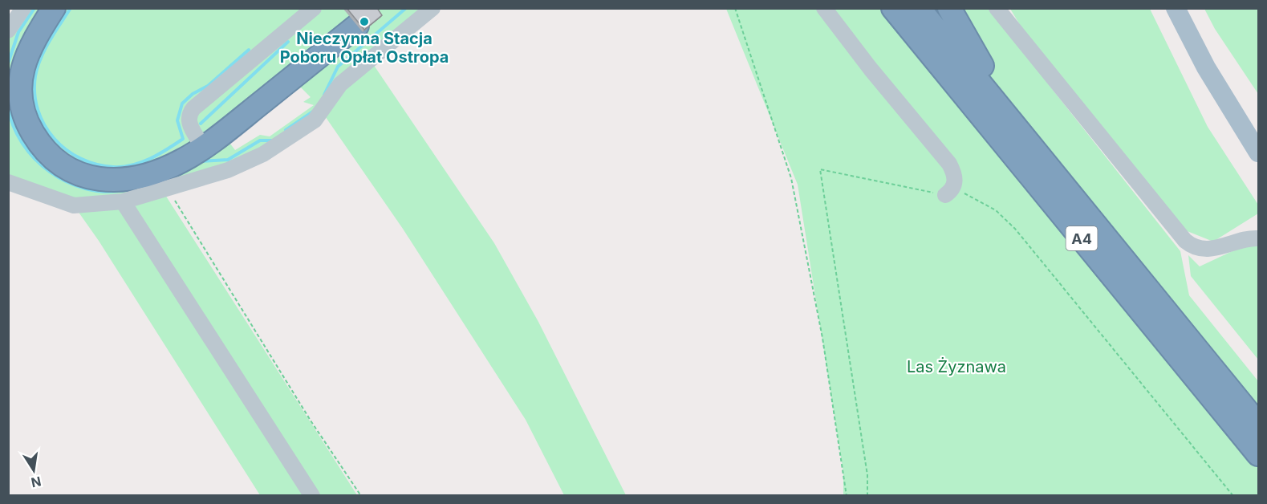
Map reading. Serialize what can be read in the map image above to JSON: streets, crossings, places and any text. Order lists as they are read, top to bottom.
{
  "streets": {
    "highway": ["A4"]
  },
  "parks": ["Las Żyznawa"],
  "places": ["Nieczynna Stacja Poboru Opłat Ostropa"],
  "north": "bottom"
}
